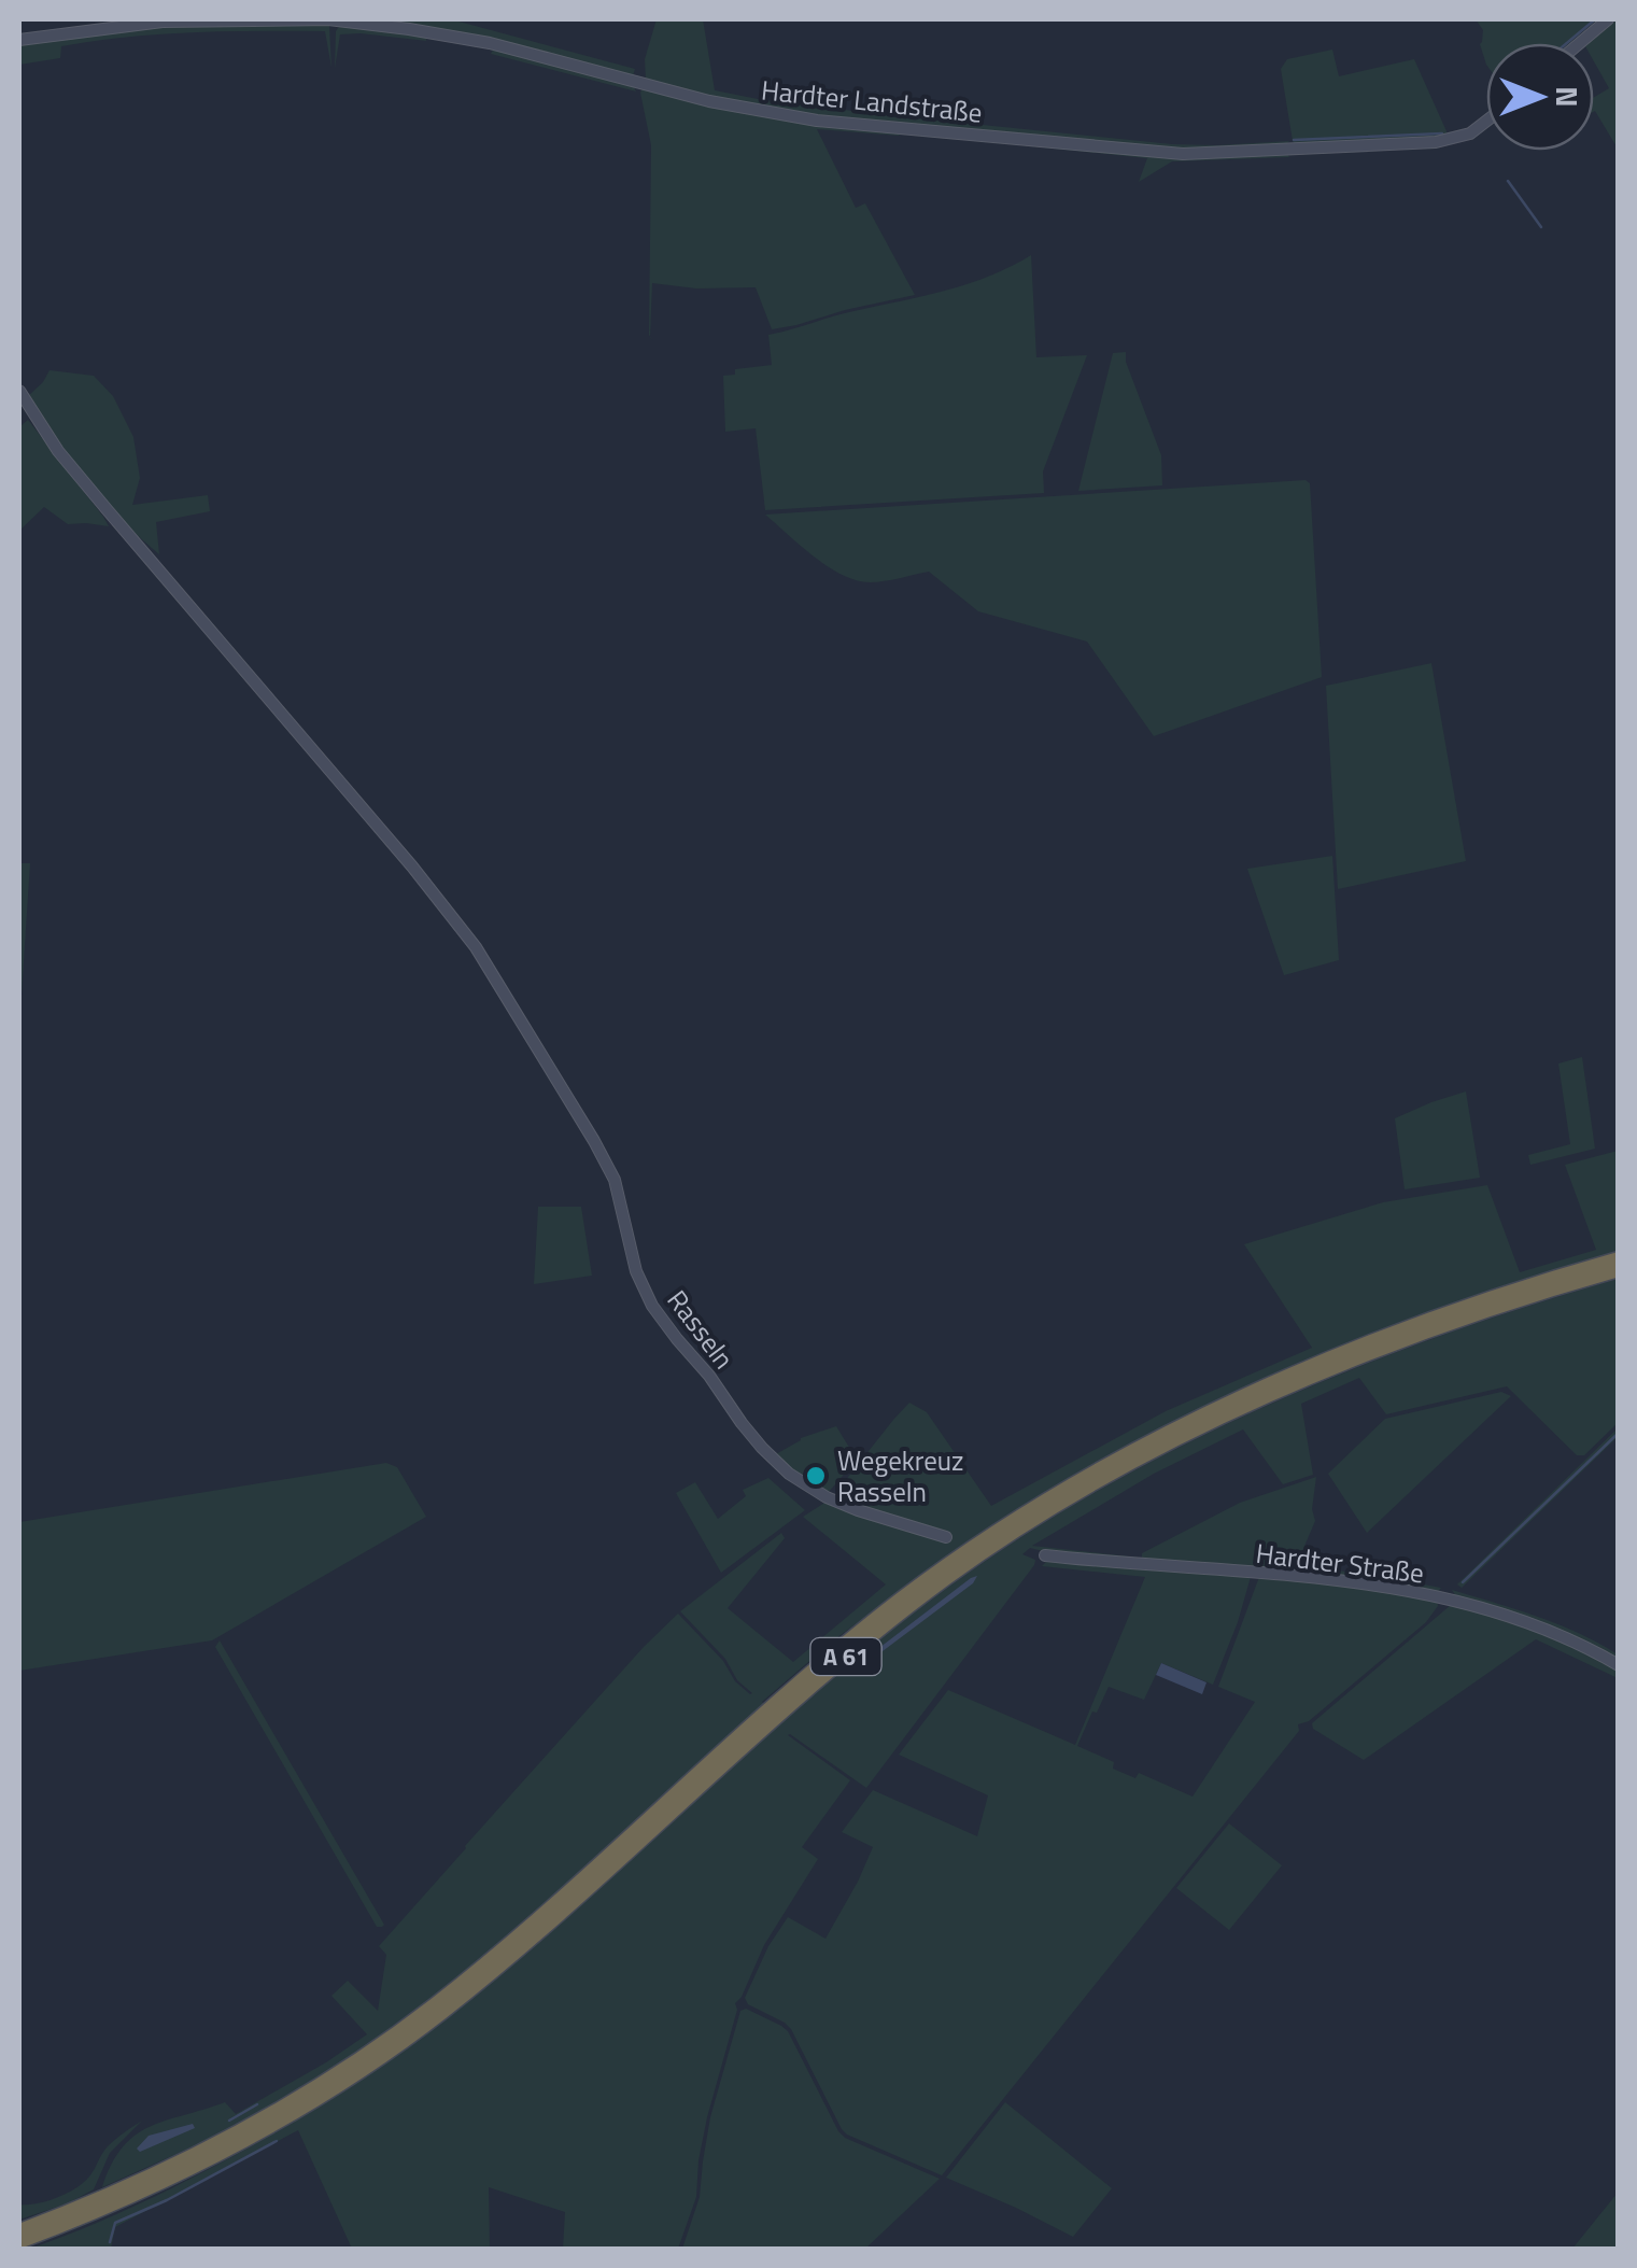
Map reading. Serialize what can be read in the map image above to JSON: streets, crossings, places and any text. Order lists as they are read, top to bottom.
{
  "streets": {
    "highway": ["A 61"],
    "main road": ["Hardter Landstraße", "Rasseln", "Hardter Straße"]
  },
  "places": ["Wegekreuz Rasseln"],
  "north": "right"
}
